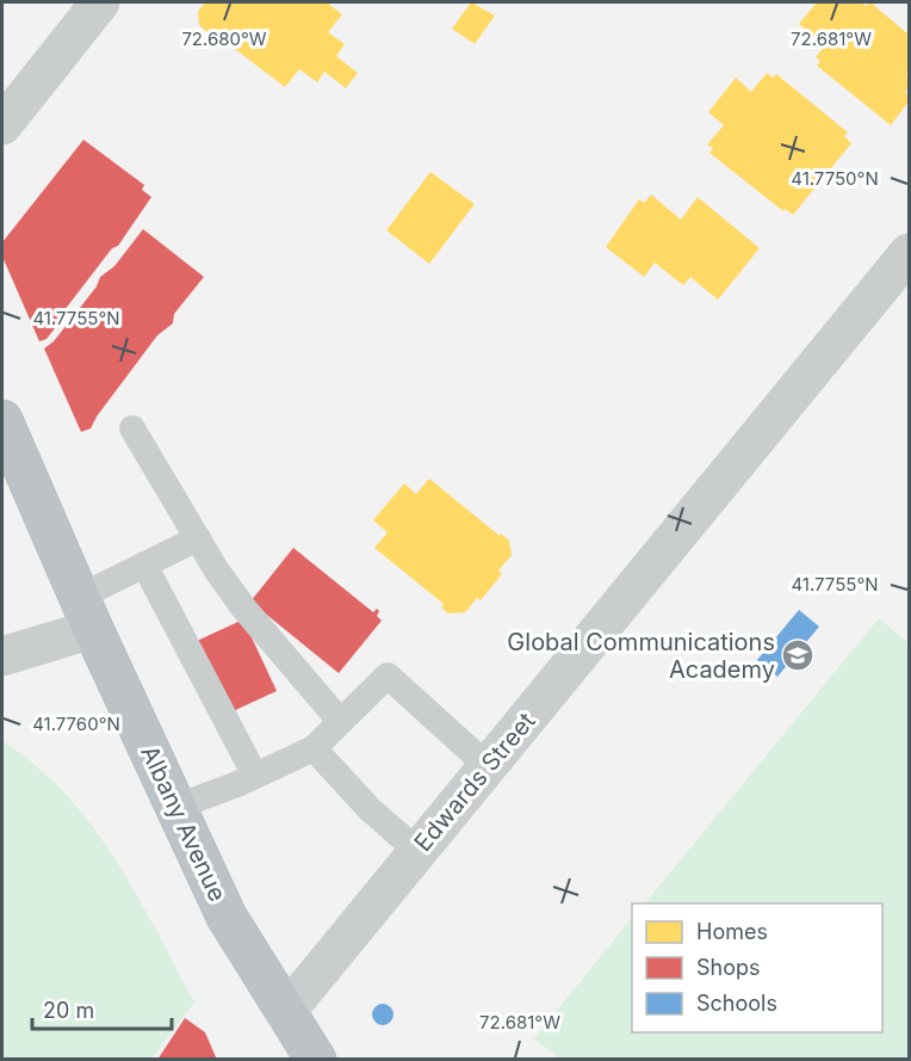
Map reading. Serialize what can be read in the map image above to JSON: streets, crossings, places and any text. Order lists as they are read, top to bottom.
{
  "streets": {
    "highway": ["Albany Avenue"],
    "street": ["Edwards Street"]
  },
  "crossings": [
    ["Edwards Street", "Albany Avenue"]
  ],
  "places": {
    "school or university": ["Global Communications Academy"]
  },
  "legend": ["Homes", "Shops", "Schools"],
  "scale_bar": "20 m",
  "coordinates": [
    "72.680°W",
    "72.681°W",
    "41.7750°N",
    "41.7755°N",
    "41.7760°N"
  ]
}
